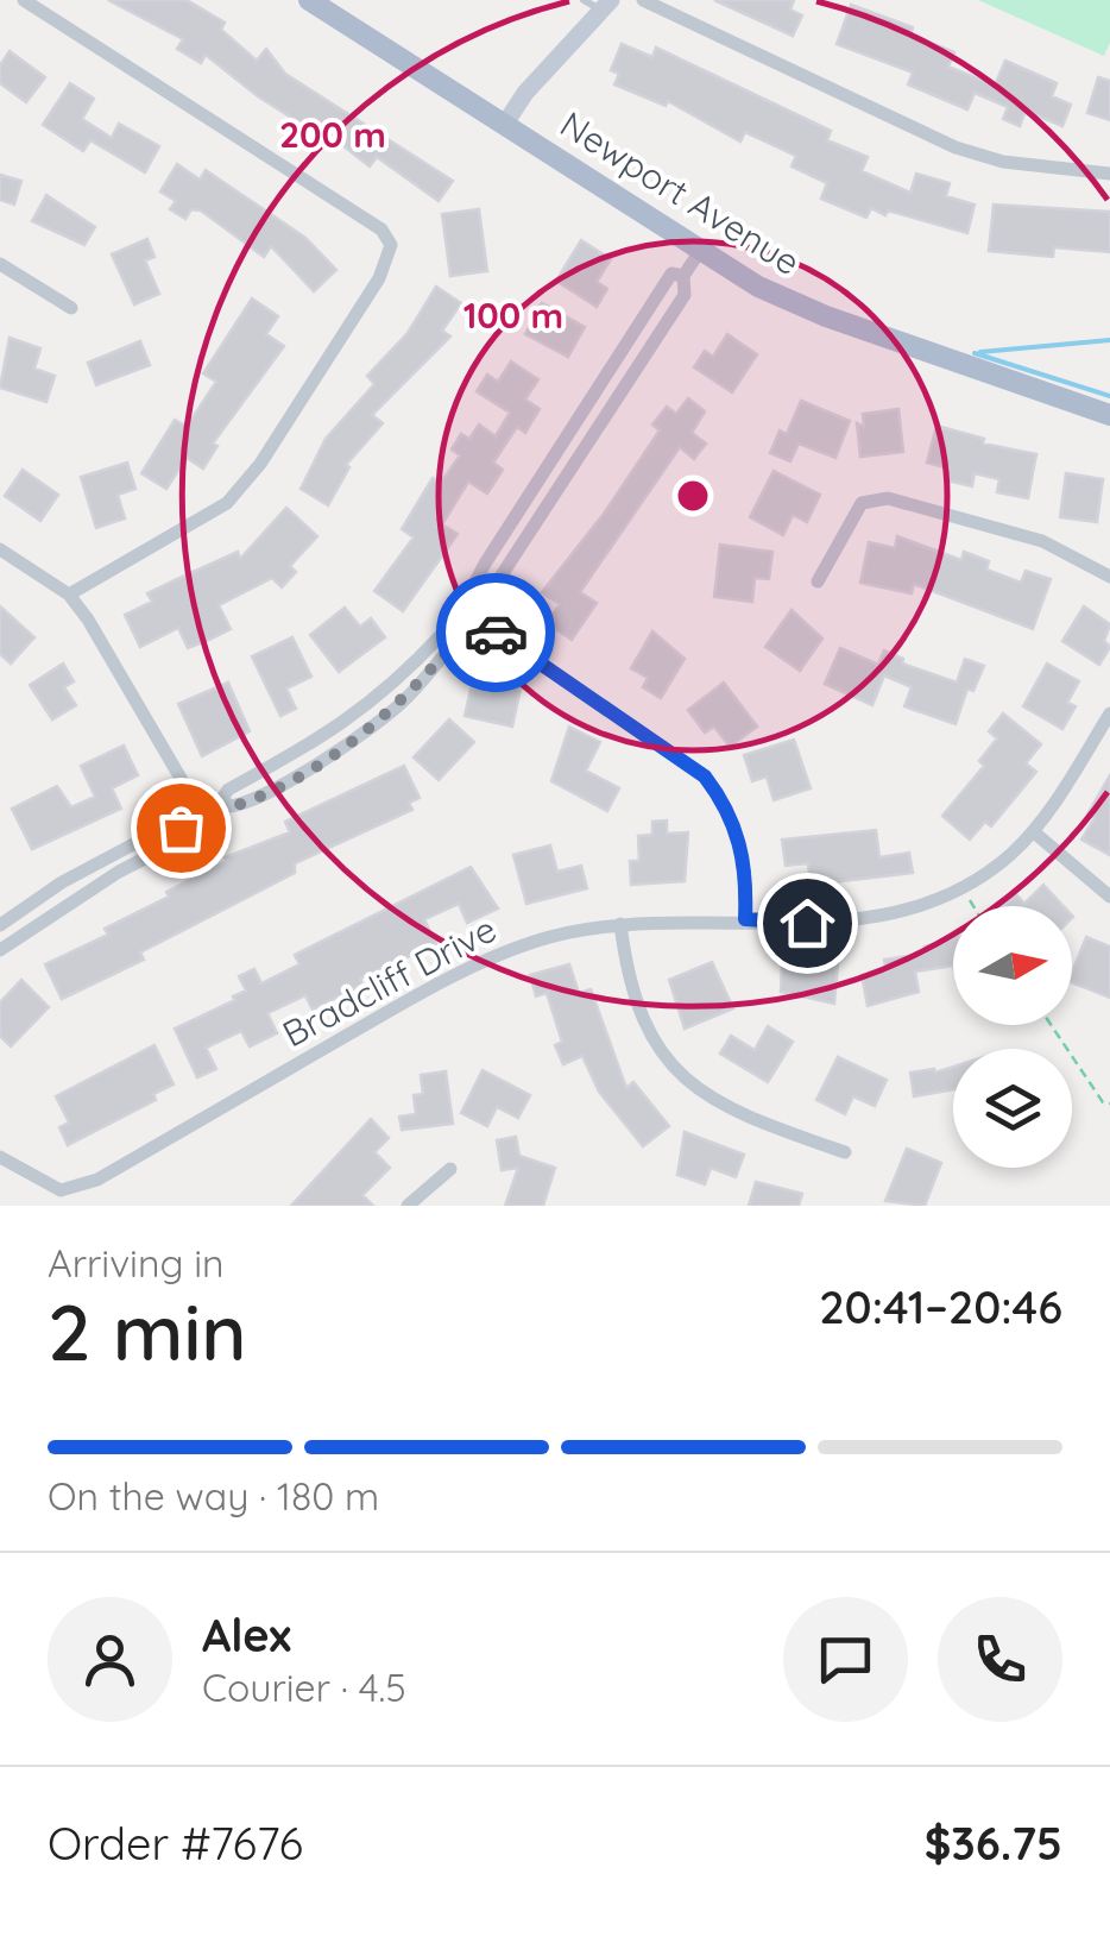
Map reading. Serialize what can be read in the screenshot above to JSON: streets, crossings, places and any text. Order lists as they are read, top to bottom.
{
  "streets": {
    "main road": ["Newport Avenue"],
    "street": ["Bradcliff Drive"]
  },
  "north": "right",
  "page": {
    "heading": ["2 min", "Arriving in", "20:41–20:46"],
    "panel": [
      "Alex",
      "Courier · 4.5",
      "Order #7676",
      "$36.75"
    ],
    "bar": "On the way · 180 m"
  },
  "rings": ["200 m", "100 m"]
}
